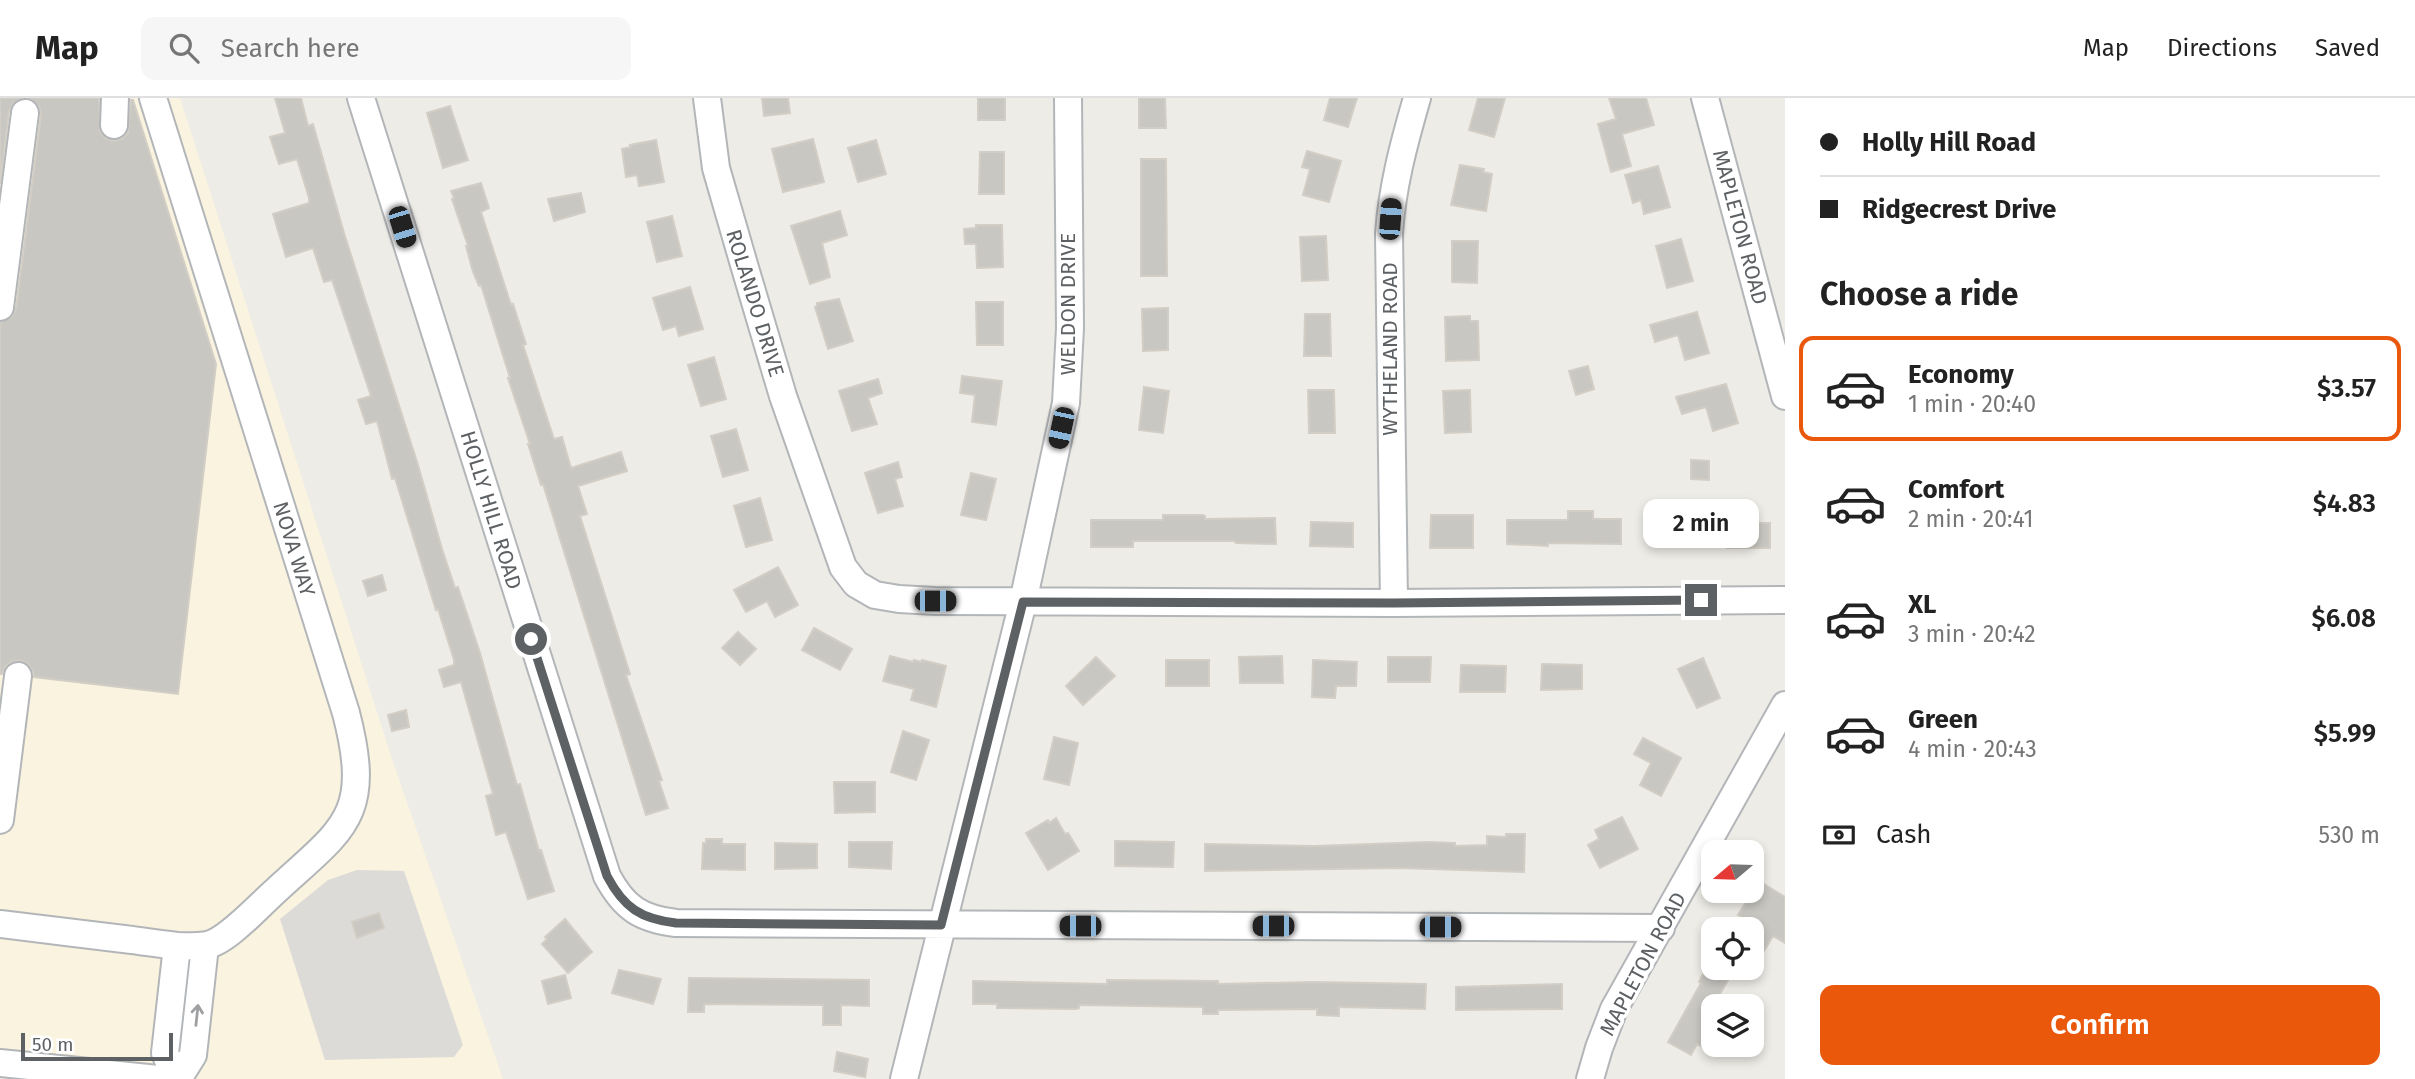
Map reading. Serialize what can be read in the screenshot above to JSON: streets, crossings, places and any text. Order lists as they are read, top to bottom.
{
  "streets": {
    "street": [
      "MAPLETON ROAD",
      "ROLANDO DRIVE",
      "WELDON DRIVE",
      "WYTHELAND ROAD",
      "HOLLY HILL ROAD",
      "NOVA WAY"
    ]
  },
  "crossings": [
    ["ROLANDO DRIVE", "WELDON DRIVE"],
    ["ROLANDO DRIVE", "WYTHELAND ROAD"],
    ["WELDON DRIVE", "HOLLY HILL ROAD"]
  ],
  "scale_bar": "50 m",
  "north": "left",
  "page": {
    "header": "Map",
    "search": "Search here",
    "nav": ["Map", "Directions", "Saved"],
    "banner": ["Holly Hill Road", "Ridgecrest Drive"],
    "heading": "Choose a ride",
    "list": [
      {
        "name": "Economy",
        "note": "1 min · 20:40",
        "value": "$3.57"
      },
      {
        "name": "Comfort",
        "note": "2 min · 20:41",
        "value": "$4.83"
      },
      {
        "name": "XL",
        "note": "3 min · 20:42",
        "value": "$6.08"
      },
      {
        "name": "Green",
        "note": "4 min · 20:43",
        "value": "$5.99"
      }
    ],
    "bubble": "2 min",
    "pay": ["Cash", "530 m"],
    "buttons": "Confirm",
    "scale": "50 m"
  }
}
